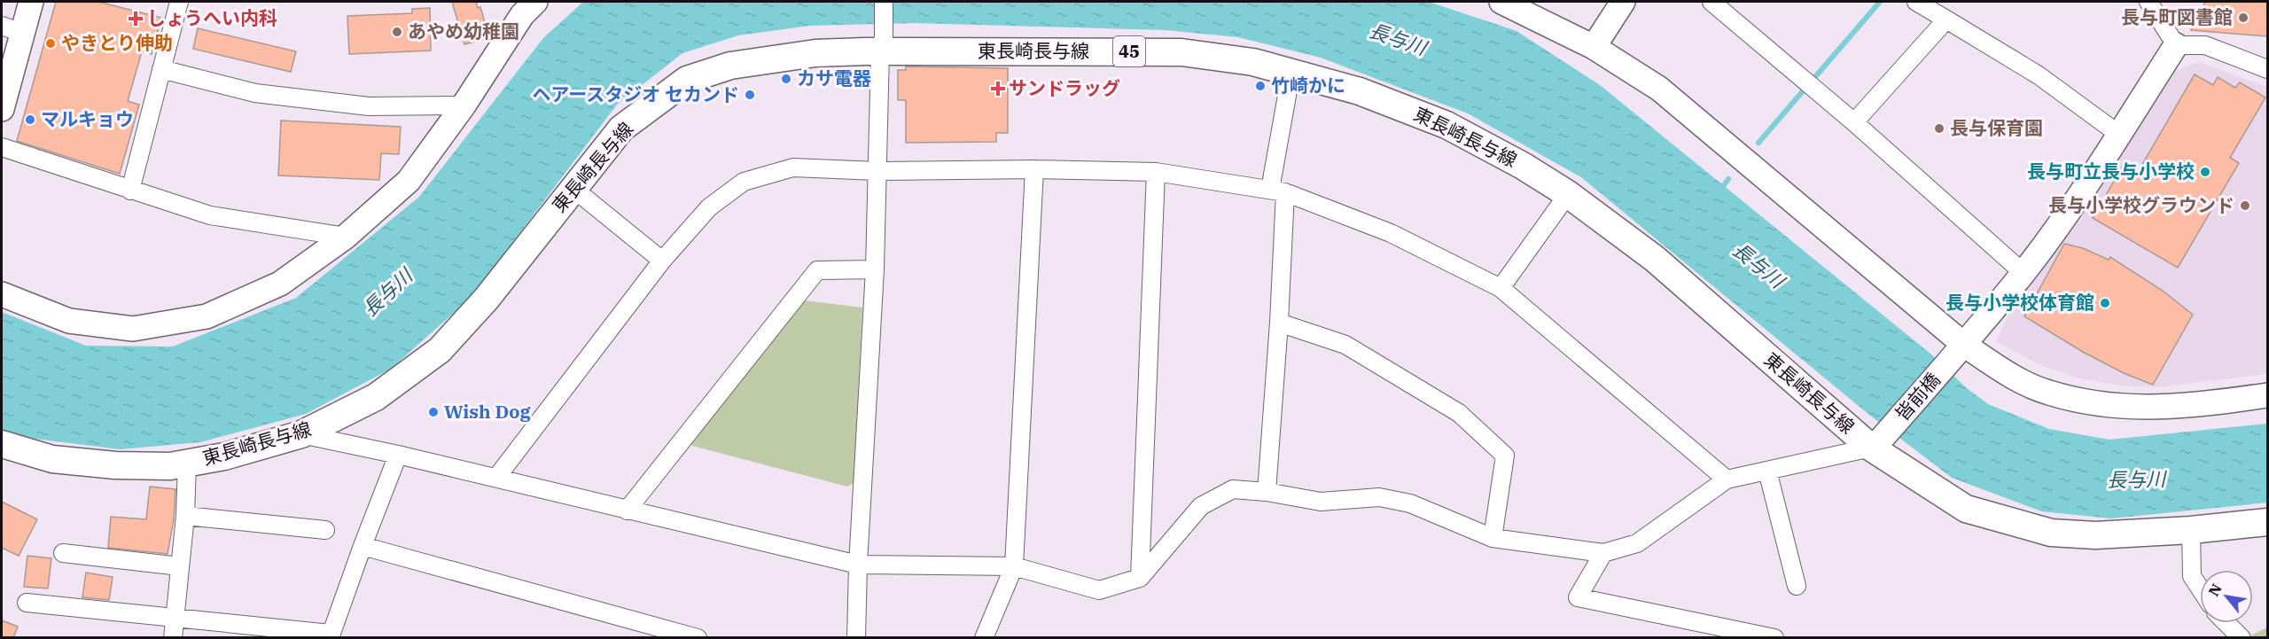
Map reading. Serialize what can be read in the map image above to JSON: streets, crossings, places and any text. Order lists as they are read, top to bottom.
{
  "streets": {
    "main road": ["東長崎長与線", "45"],
    "street": ["皆前橋"]
  },
  "crossings": [
    ["東長崎長与線", "皆前橋"]
  ],
  "water": ["長与川"],
  "places": {
    "other": [
      "長与町図書館",
      "あやめ幼稚園",
      "やきとり伸助",
      "カサ電器",
      "竹崎かに",
      "ヘアースタジオ セカンド",
      "マルキョウ",
      "長与保育園",
      "長与町立長与小学校",
      "長与小学校グラウンド",
      "長与小学校体育館",
      "Wish Dog"
    ],
    "health": ["しょうへい内科", "サンドラッグ"]
  },
  "north": "top left"
}
